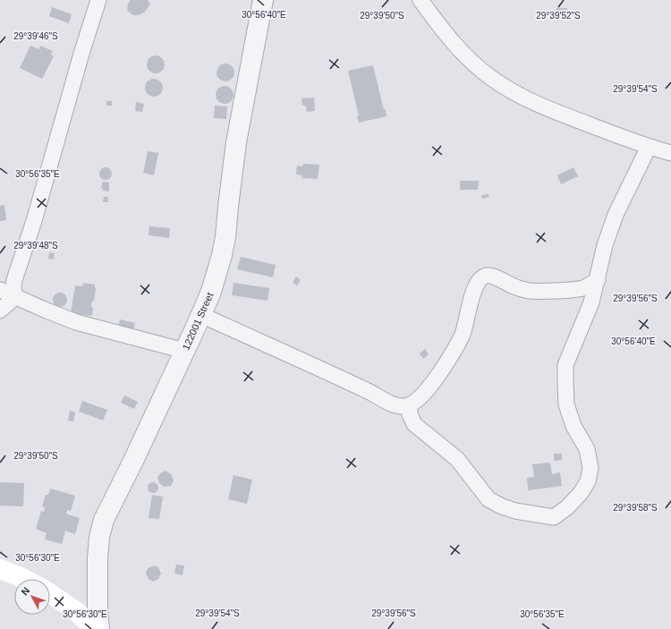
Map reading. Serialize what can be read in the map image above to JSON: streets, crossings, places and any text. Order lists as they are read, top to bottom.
{
  "streets": {
    "street": ["122001 Street"]
  },
  "north": "top left",
  "coordinates": [
    "30°56'40\"E",
    "29°39'50\"S",
    "29°39'52\"S",
    "29°39'46\"S",
    "29°39'54\"S",
    "30°56'35\"E",
    "29°39'48\"S",
    "29°39'56\"S",
    "29°39'58\"S",
    "30°56'30\"E"
  ]
}
